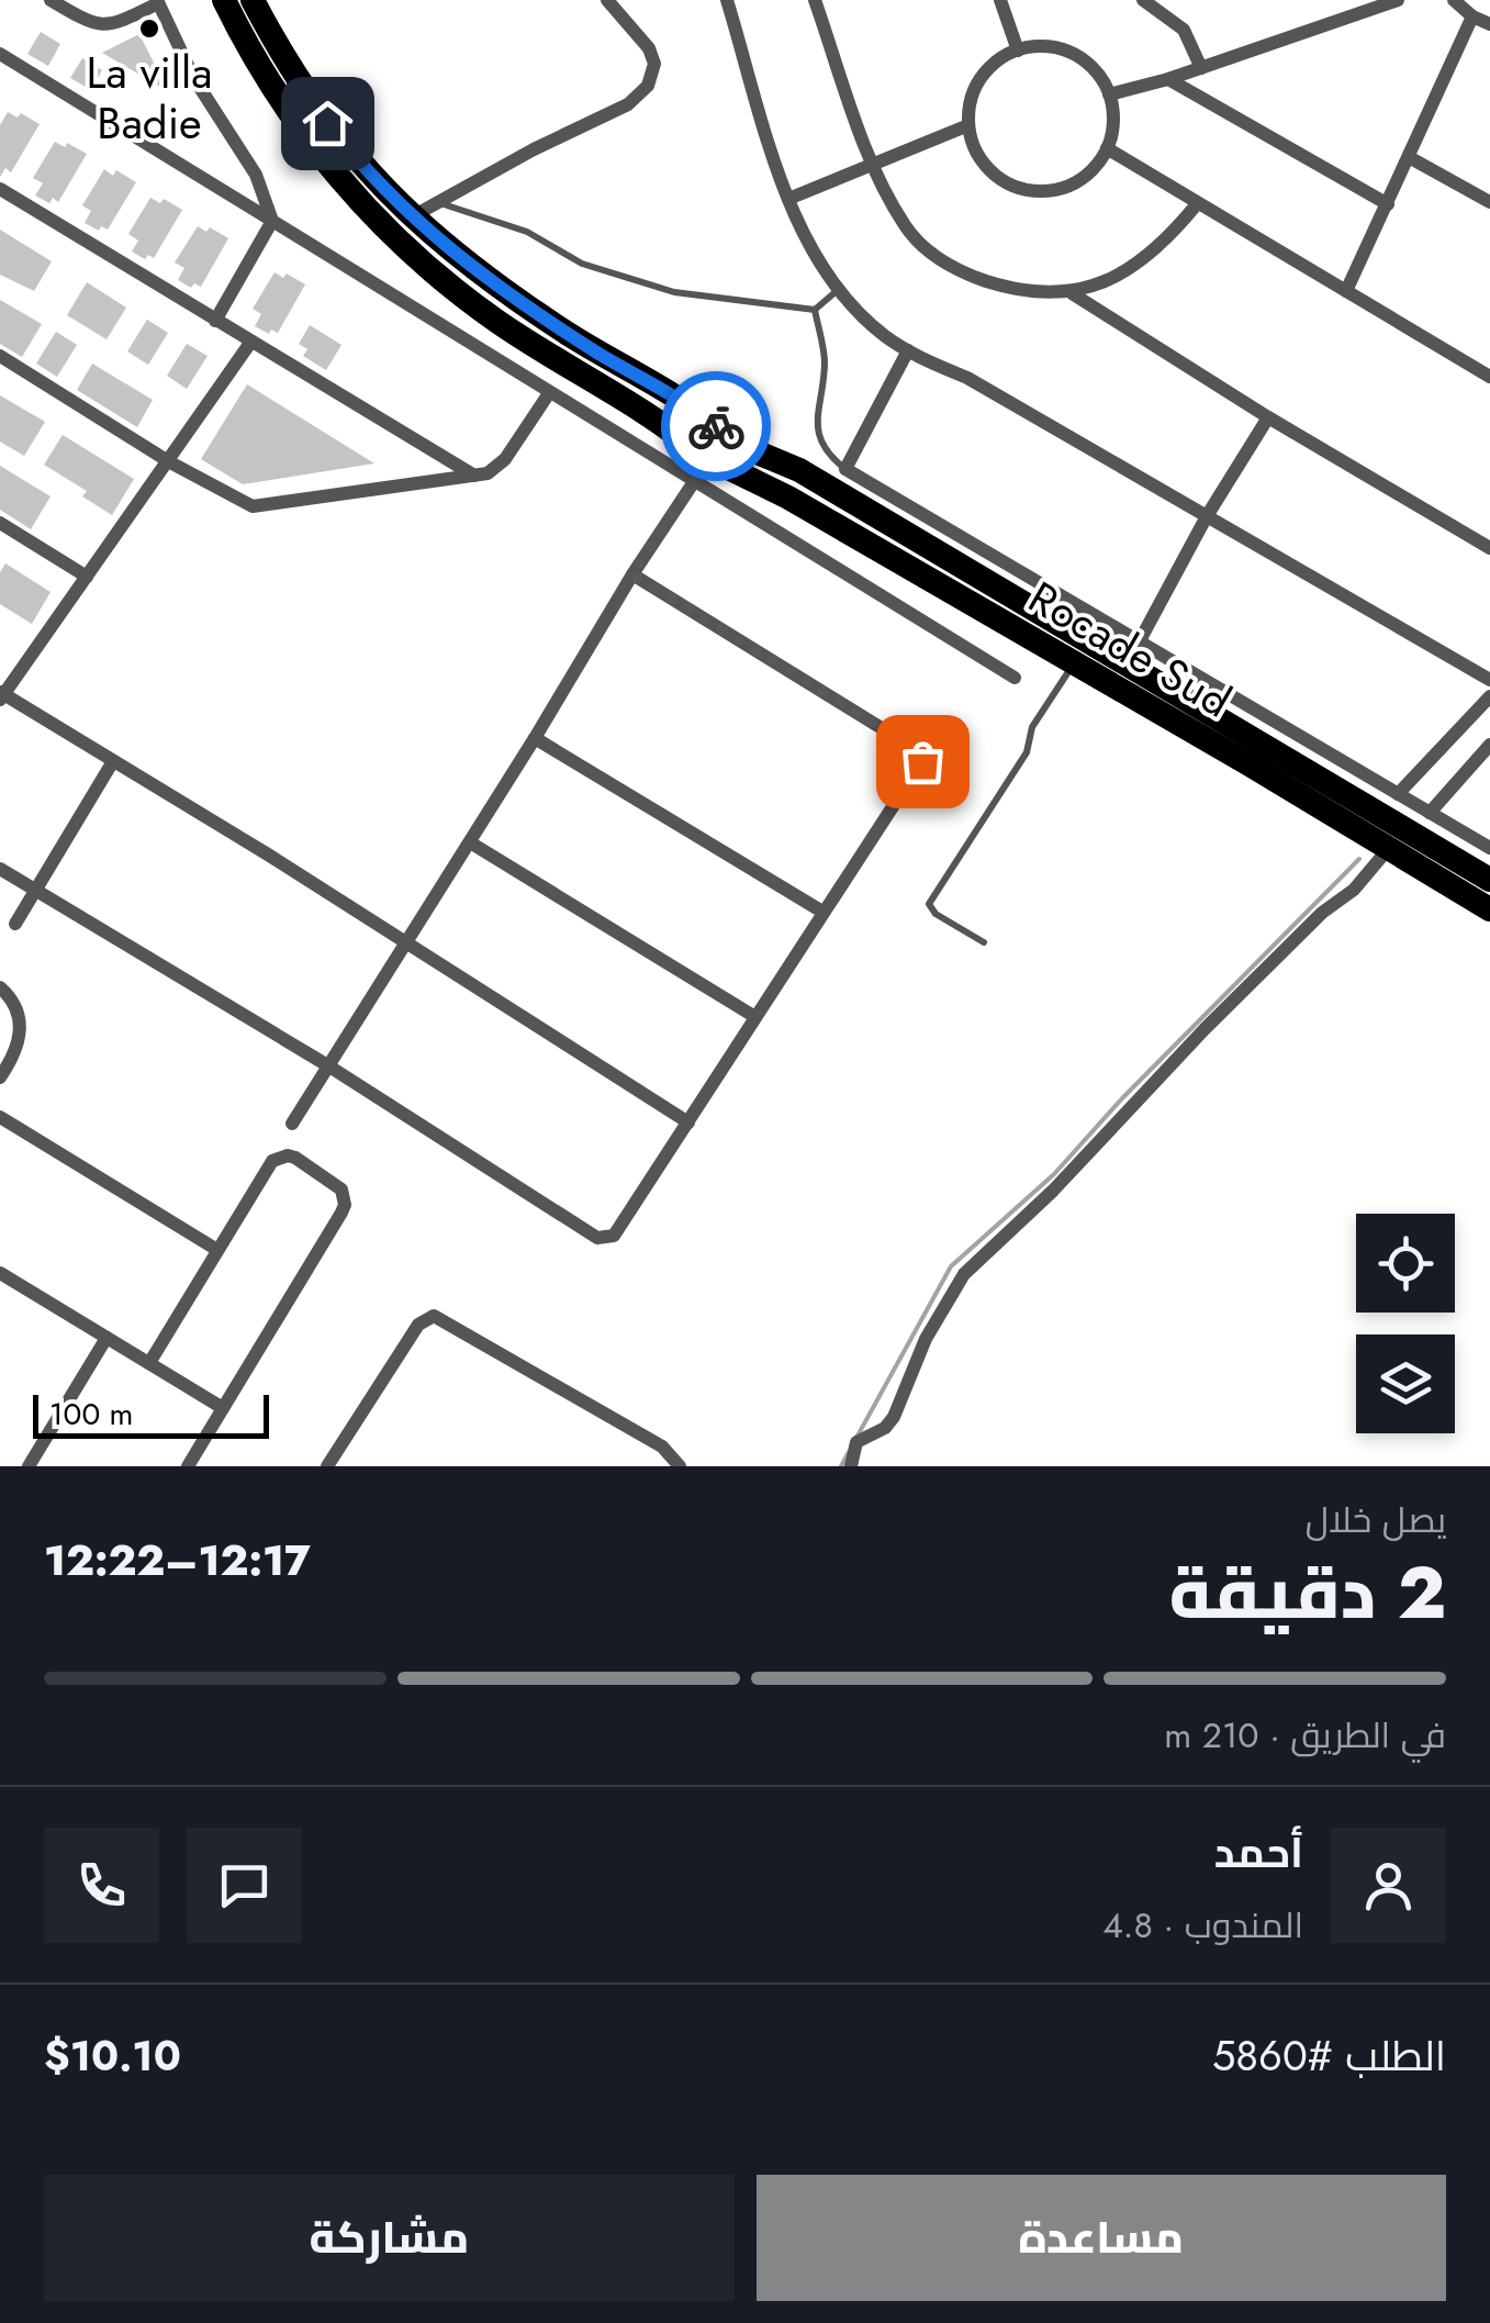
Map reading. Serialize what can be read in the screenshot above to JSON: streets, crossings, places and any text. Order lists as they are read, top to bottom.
{
  "streets": {
    "highway": ["Rocade Sud"]
  },
  "places": ["La villa Badie"],
  "scale_bar": "100 m",
  "page": {
    "scale": "100 m",
    "heading": ["2 دقيقة", "يصل خلال", "12:17–12:22"],
    "panel": [
      "أحمد",
      "المندوب · 4.8",
      "الطلب #5860",
      "$10.10"
    ],
    "bar": "في الطريق · 210 m",
    "buttons": ["مساعدة", "مشاركة"]
  }
}
